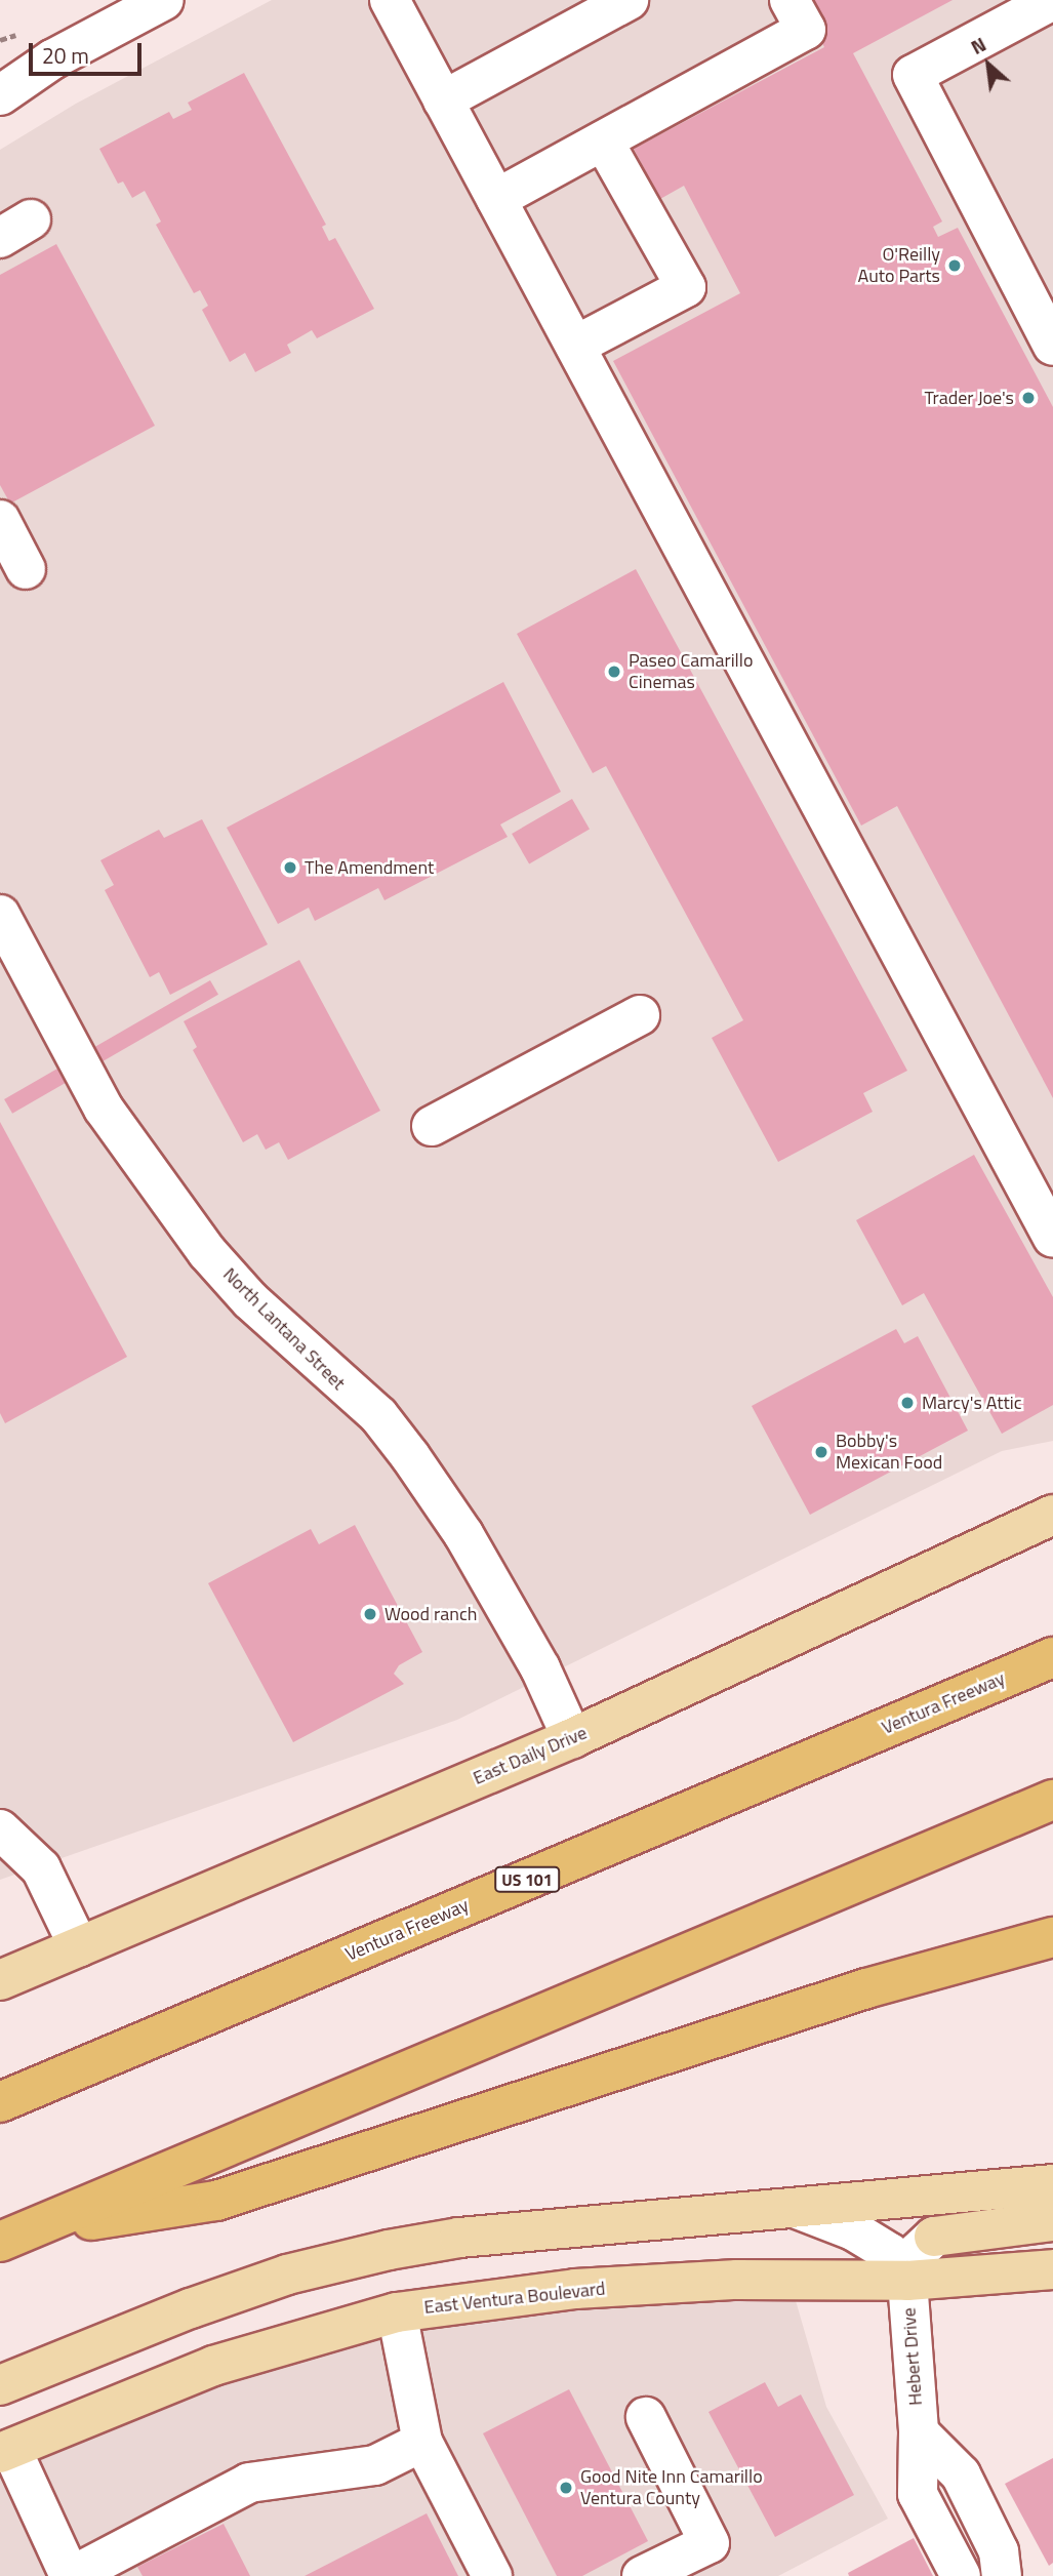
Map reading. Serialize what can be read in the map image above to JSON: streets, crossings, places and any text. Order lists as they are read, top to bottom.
{
  "streets": {
    "highway": ["Ventura Freeway", "US 101"],
    "main road": ["East Daily Drive", "East Ventura Boulevard"],
    "street": ["North Lantana Street", "Hebert Drive"]
  },
  "crossings": [
    ["North Lantana Street", "East Daily Drive"],
    ["East Ventura Boulevard", "Hebert Drive"]
  ],
  "places": [
    "O'Reilly Auto Parts",
    "Trader Joe's",
    "Paseo Camarillo Cinemas",
    "The Amendment",
    "Marcy's Attic",
    "Bobby's Mexican Food",
    "Wood ranch",
    "Good Nite Inn Camarillo Ventura County"
  ],
  "scale_bar": "20 m",
  "north": "top left"
}
